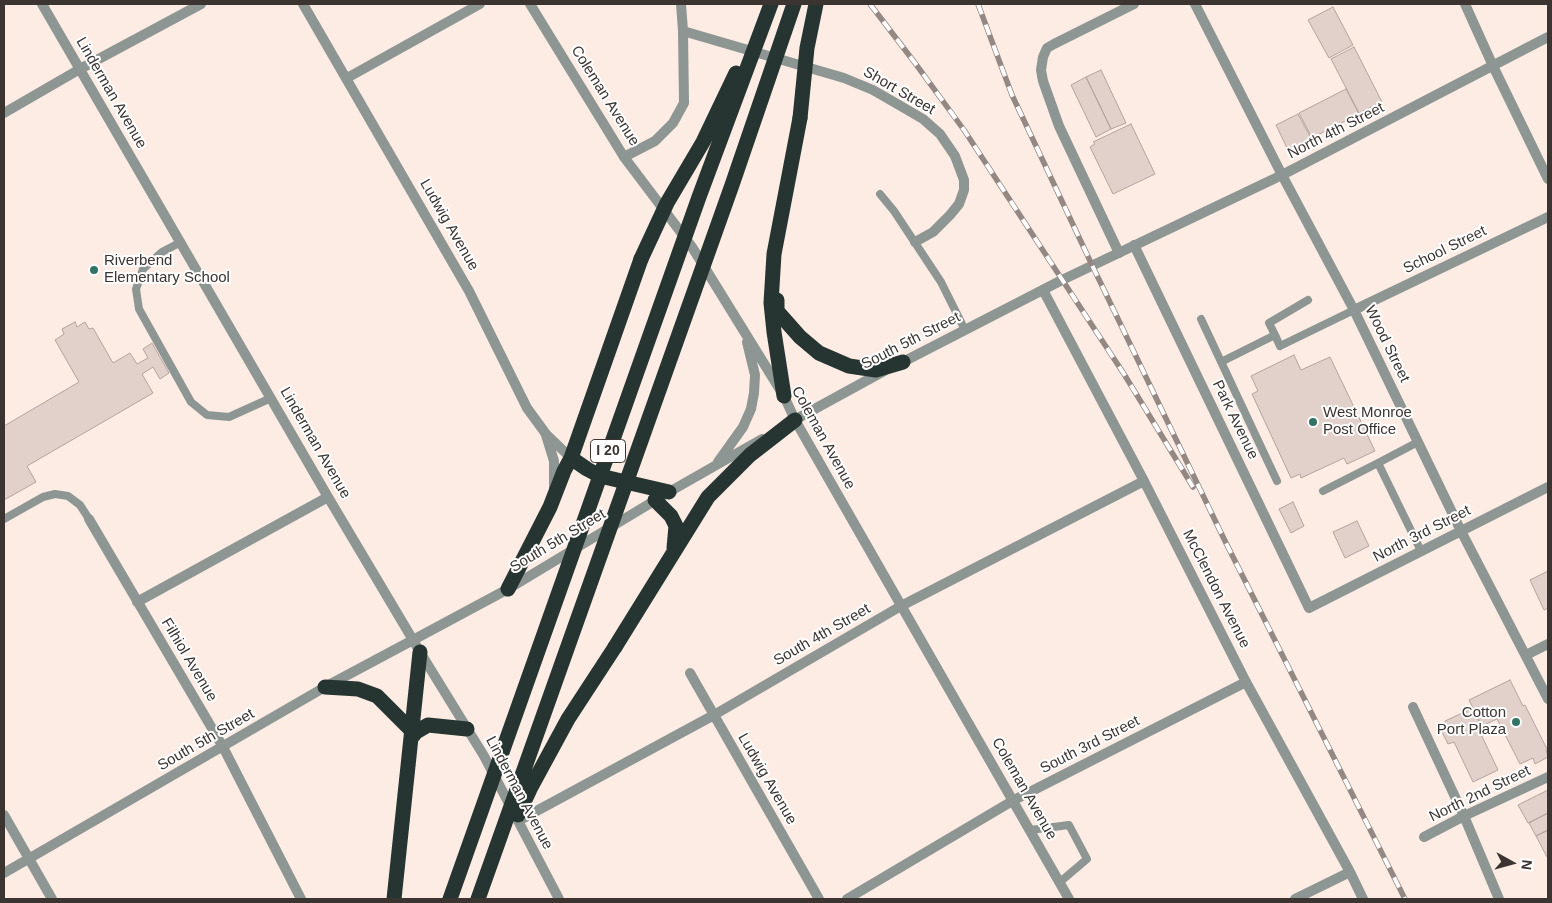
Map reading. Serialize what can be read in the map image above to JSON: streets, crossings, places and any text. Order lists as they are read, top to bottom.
{
  "streets": {
    "highway": ["I 20"],
    "street": [
      "Short Street",
      "Linderman Avenue",
      "Coleman Avenue",
      "North 4th Street",
      "Ludwig Avenue",
      "School Street",
      "South 5th Street",
      "Wood Street",
      "Park Avenue",
      "North 3rd Street",
      "McClendon Avenue",
      "South 4th Street",
      "Filhiol Avenue",
      "South 3rd Street",
      "North 2nd Street"
    ]
  },
  "crossings": [
    ["Linderman Avenue", "South 5th Street"],
    ["Linderman Avenue", "South 4th Street"],
    ["Coleman Avenue", "South 5th Street"],
    ["Coleman Avenue", "South 4th Street"],
    ["Coleman Avenue", "South 3rd Street"],
    ["North 4th Street", "South 5th Street"],
    ["North 4th Street", "Wood Street"],
    ["North 4th Street", "Park Avenue"],
    ["Ludwig Avenue", "South 4th Street"],
    ["School Street", "Wood Street"],
    ["South 5th Street", "Park Avenue"],
    ["South 5th Street", "McClendon Avenue"],
    ["South 5th Street", "Filhiol Avenue"],
    ["Wood Street", "North 3rd Street"],
    ["Park Avenue", "North 3rd Street"],
    ["McClendon Avenue", "South 4th Street"],
    ["McClendon Avenue", "South 3rd Street"]
  ],
  "places": ["Riverbend Elementary School", "West Monroe Post Office", "Cotton Port Plaza"],
  "north": "right"
}
